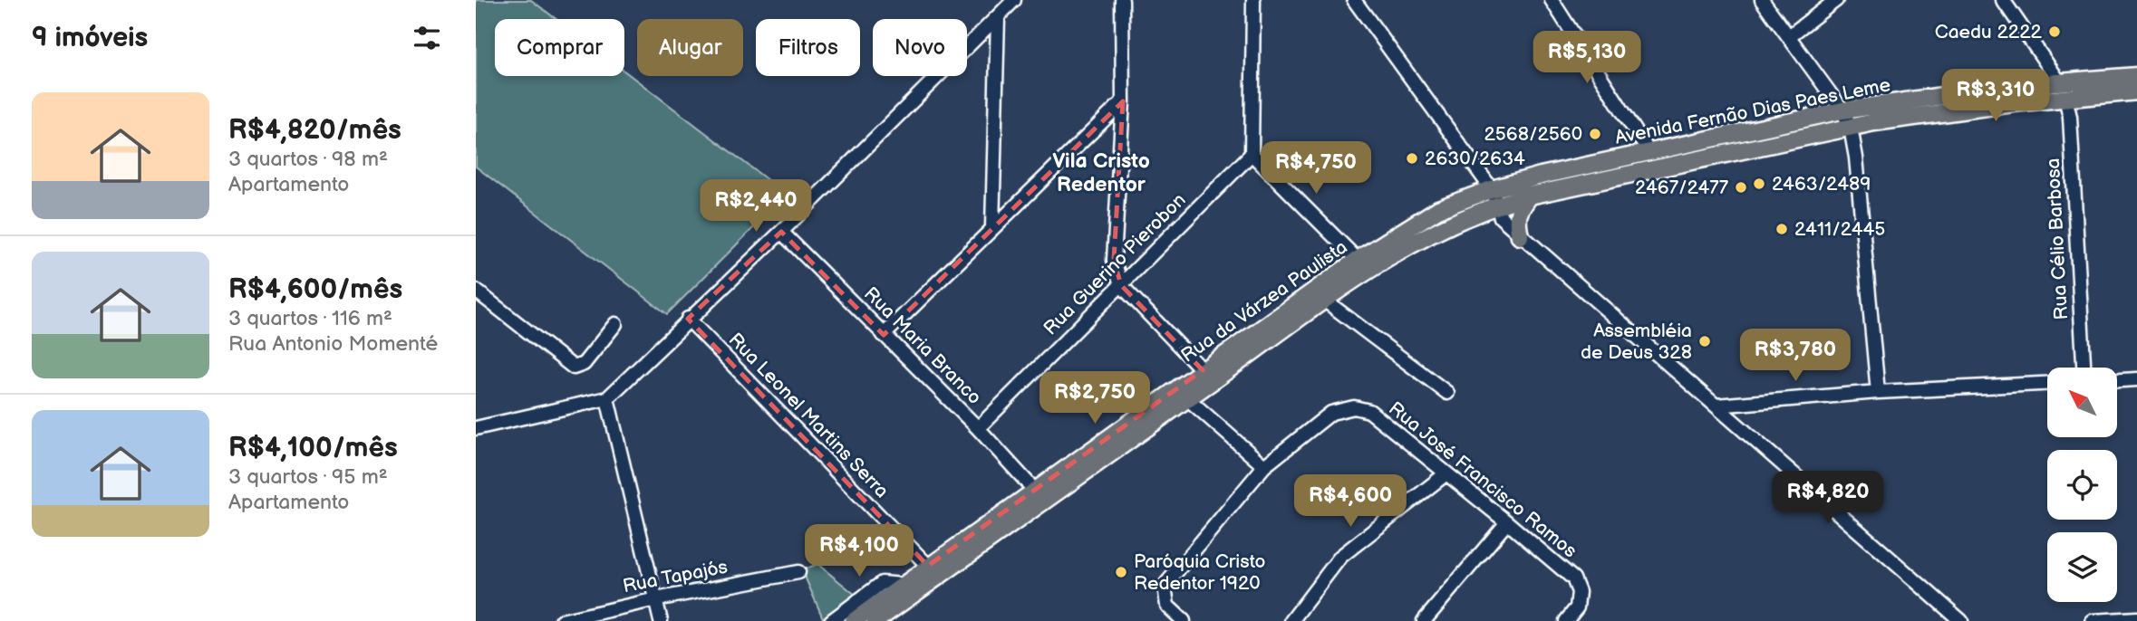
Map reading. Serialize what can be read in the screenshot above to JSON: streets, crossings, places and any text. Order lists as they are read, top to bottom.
{
  "streets": {
    "main road": ["Avenida Fernão Dias Paes Leme", "Rua da Várzea Paulista"],
    "street": [
      "Rua Célio Barbosa",
      "Rua Guerino Pierobon",
      "Rua Maria Branco",
      "Rua Leonel Martins Serra",
      "Rua José Francisco Ramos",
      "Rua Tapajós"
    ]
  },
  "crossings": [
    ["Avenida Fernão Dias Paes Leme", "Rua Célio Barbosa"],
    ["Avenida Fernão Dias Paes Leme", "Rua da Várzea Paulista"],
    ["Rua Guerino Pierobon", "Rua Maria Branco"],
    ["Rua da Várzea Paulista", "Rua Maria Branco"],
    ["Rua da Várzea Paulista", "Rua Leonel Martins Serra"]
  ],
  "districts": ["Vila Cristo Redentor"],
  "places": [
    "Caedu 2222",
    "2568/2560",
    "2630/2634",
    "2463/2489",
    "2467/2477",
    "2411/2445",
    "Assembléia de Deus 328",
    "Paróquia Cristo Redentor 1920"
  ],
  "north": "top left",
  "page": {
    "heading": "9 imóveis",
    "chip": [
      "Comprar",
      "Alugar",
      "Filtros",
      "Novo"
    ],
    "price": [
      "R$5,130",
      "R$3,310",
      "R$4,750",
      "R$2,440",
      "R$3,780",
      "R$2,750",
      "R$4,820",
      "R$4,600",
      "R$4,100"
    ],
    "list": [
      {
        "name": "R$4,820/mês",
        "note": "3 quartos · 98 m² · Apartamento"
      },
      {
        "name": "R$4,600/mês",
        "note": "3 quartos · 116 m² · Rua Antonio Momenté"
      },
      {
        "name": "R$4,100/mês",
        "note": "3 quartos · 95 m² · Apartamento"
      }
    ]
  }
}
